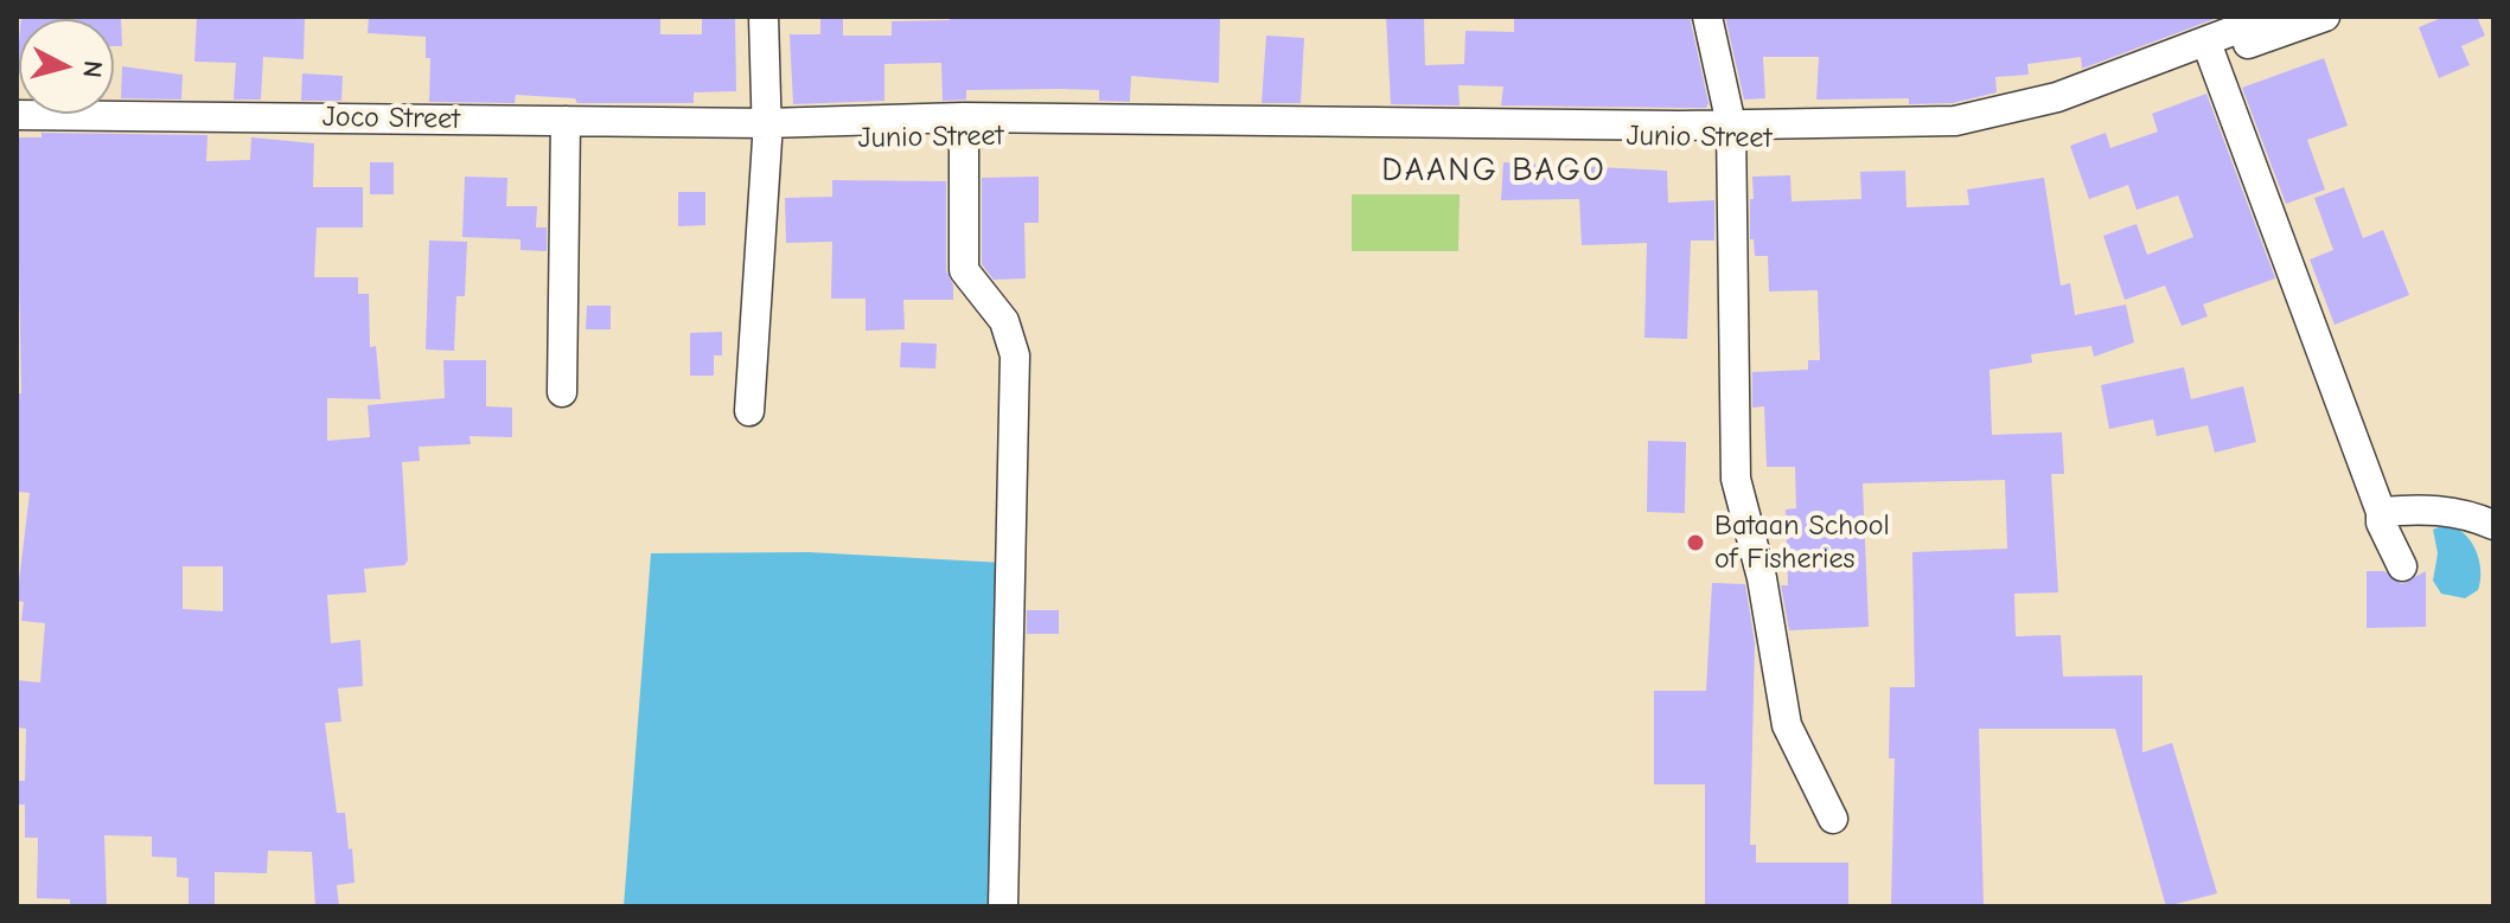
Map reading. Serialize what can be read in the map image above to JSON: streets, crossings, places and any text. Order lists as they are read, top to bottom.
{
  "streets": {
    "street": ["Joco Street", "Junio Street"]
  },
  "crossings": [
    ["Joco Street", "Junio Street"]
  ],
  "districts": ["DAANG BAGO"],
  "places": ["Bataan School of Fisheries"],
  "north": "right"
}
